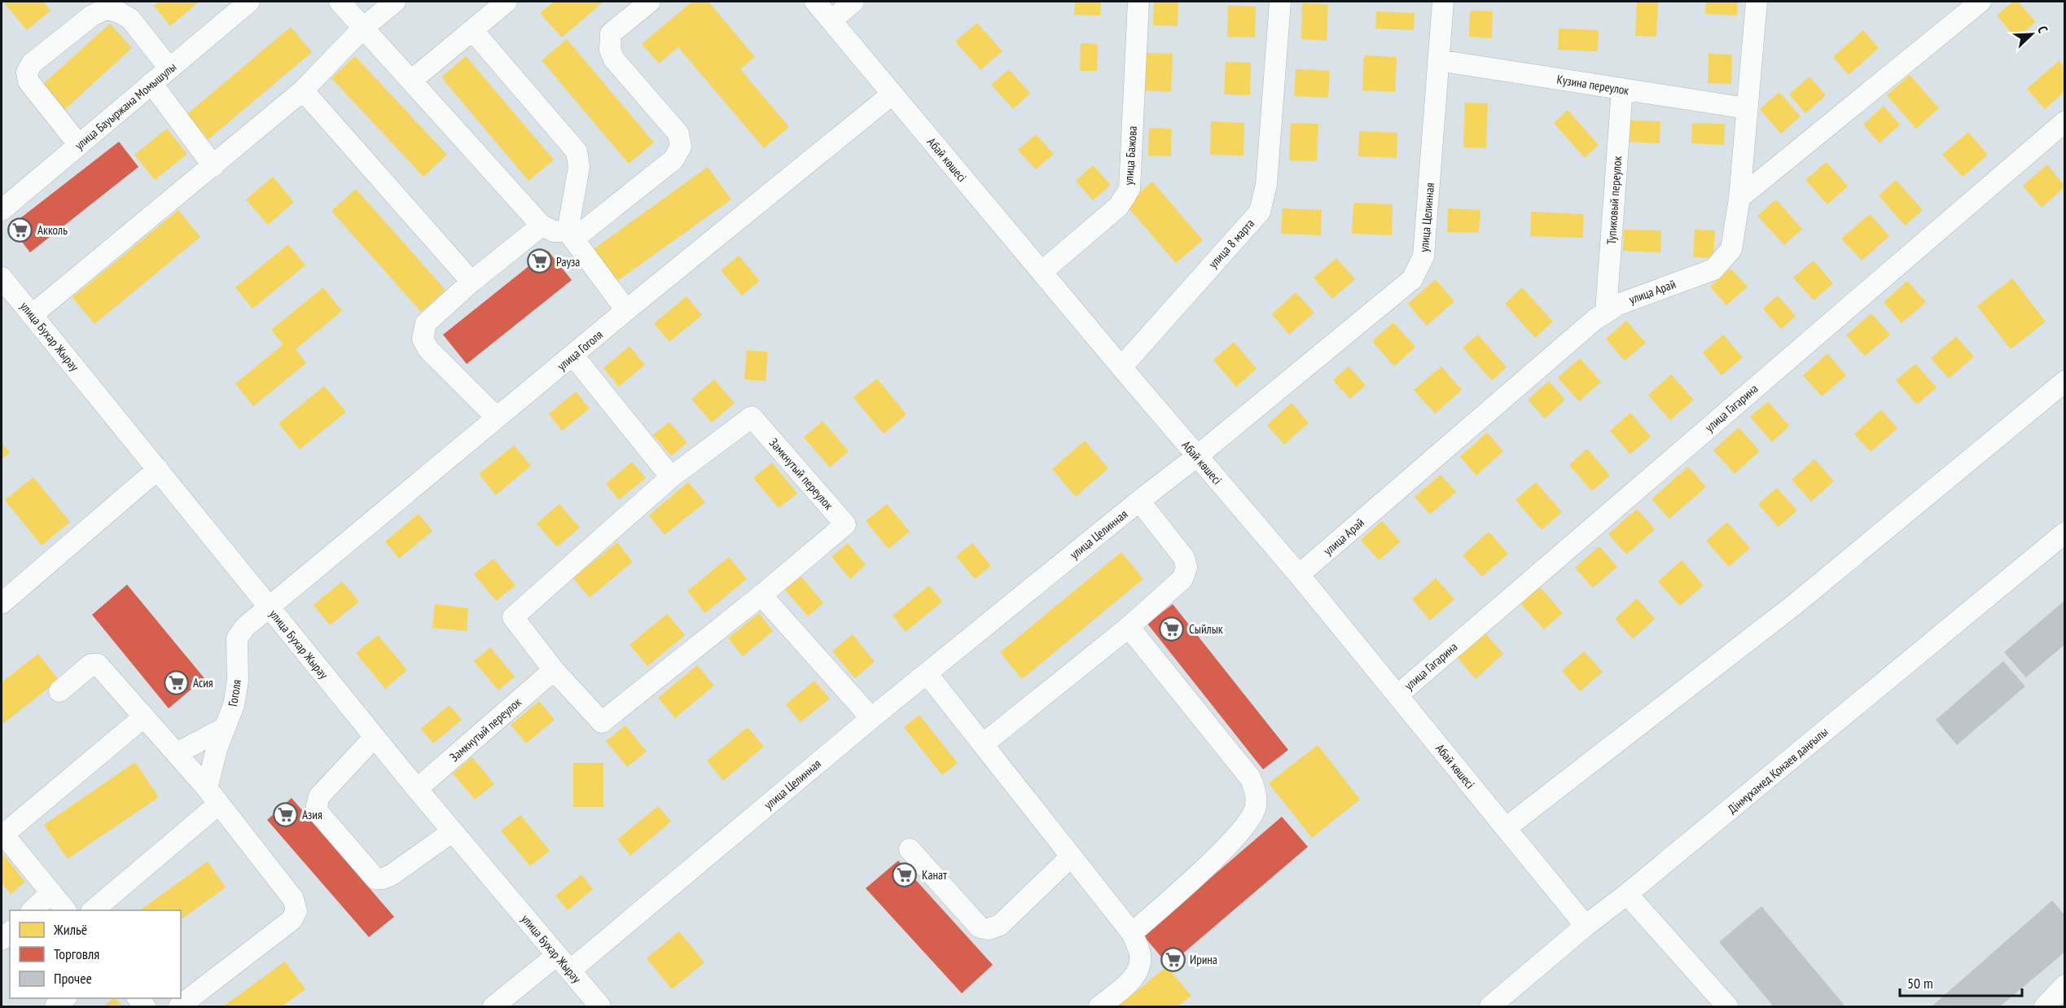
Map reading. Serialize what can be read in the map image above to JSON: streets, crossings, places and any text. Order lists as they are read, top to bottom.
{
  "streets": {
    "street": [
      "Кузина переулок",
      "улица Бауыржана Момышулы",
      "улица Бажова",
      "Абай көшесі",
      "Тупиковый переулок",
      "улица Целинная",
      "улица 8 марта",
      "улица Арай",
      "улица Бухар Жырау",
      "улица Гоголя",
      "улица Гагарина",
      "Замкнутый переулок",
      "Гоголя",
      "Дінмұхамед Қонаев даңғылы"
    ]
  },
  "crossings": [
    ["Кузина переулок", "Тупиковый переулок"],
    ["Кузина переулок", "улица Целинная"],
    ["Кузина переулок", "улица Арай"],
    ["улица Бажова", "Абай көшесі"],
    ["Абай көшесі", "улица Целинная"],
    ["Абай көшесі", "улица 8 марта"],
    ["Абай көшесі", "улица Арай"],
    ["Абай көшесі", "улица Гоголя"],
    ["Абай көшесі", "улица Гагарина"],
    ["Абай көшесі", "Дінмұхамед Қонаев даңғылы"],
    ["Тупиковый переулок", "улица Арай"],
    ["улица Целинная", "улица Бухар Жырау"],
    ["улица Бухар Жырау", "улица Гоголя"],
    ["улица Бухар Жырау", "Замкнутый переулок"],
    ["улица Бухар Жырау", "Гоголя"],
    ["улица Гоголя", "Гоголя"]
  ],
  "places": {
    "supermarket": [
      "Акколь",
      "Рауза",
      "Сыйлык",
      "Асия",
      "Азия",
      "Канат",
      "Ирина"
    ]
  },
  "legend": ["Жильё", "Торговля", "Прочее"],
  "scale_bar": "50 m",
  "north": "top right"
}
